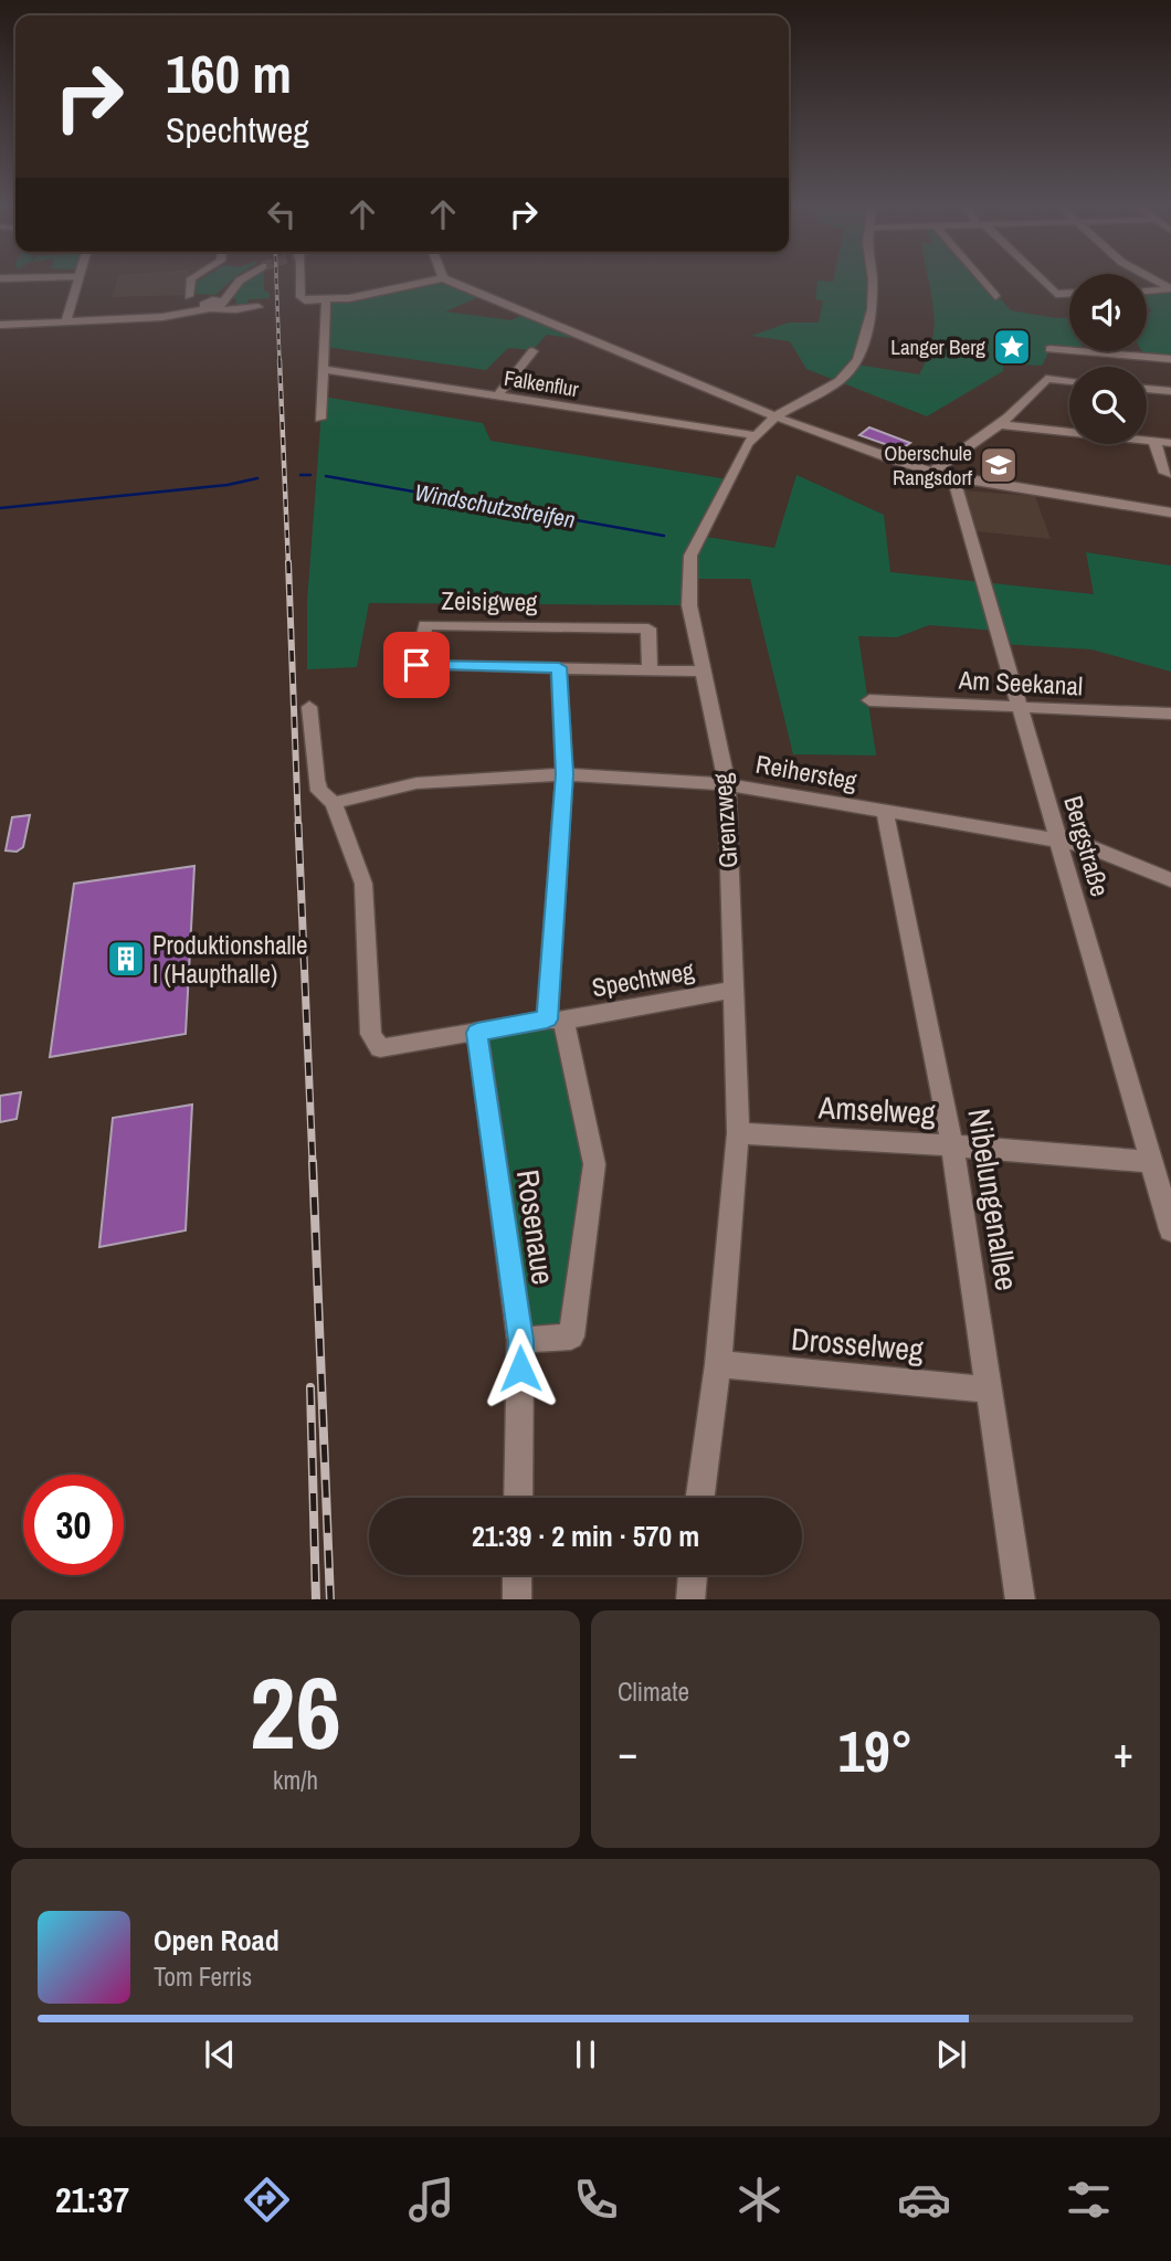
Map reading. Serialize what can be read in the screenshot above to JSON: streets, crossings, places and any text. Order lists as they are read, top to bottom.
{
  "streets": {
    "street": [
      "Falkenflur",
      "Zeisigweg",
      "Am Seekanal",
      "Reihersteg",
      "Grenzweg",
      "Bergstraße",
      "Spechtweg",
      "Amselweg",
      "Nibelungenallee",
      "Rosenaue",
      "Drosselweg"
    ]
  },
  "crossings": [
    ["Falkenflur", "Grenzweg"],
    ["Zeisigweg", "Grenzweg"],
    ["Am Seekanal", "Bergstraße"],
    ["Reihersteg", "Grenzweg"],
    ["Reihersteg", "Bergstraße"],
    ["Reihersteg", "Spechtweg"],
    ["Reihersteg", "Nibelungenallee"],
    ["Grenzweg", "Spechtweg"],
    ["Grenzweg", "Amselweg"],
    ["Grenzweg", "Drosselweg"],
    ["Bergstraße", "Amselweg"],
    ["Spechtweg", "Rosenaue"],
    ["Amselweg", "Nibelungenallee"],
    ["Nibelungenallee", "Drosselweg"]
  ],
  "water": ["Windschutzstreifen"],
  "places": {
    "place": ["Langer Berg"],
    "school or university": ["Oberschule Rangsdorf"],
    "building": ["Produktionshalle I (Haupthalle)"]
  },
  "page": {
    "turn": ["160 m", "Spechtweg"],
    "limit": "30",
    "trip": "21:39 · 2 min · 570 m",
    "tile": [
      ["26", "km/h"],
      "Climate"
    ],
    "heat": ["−", "19°", "+"],
    "song": ["Open Road", "Tom Ferris"],
    "tabs": "21:37"
  }
}
